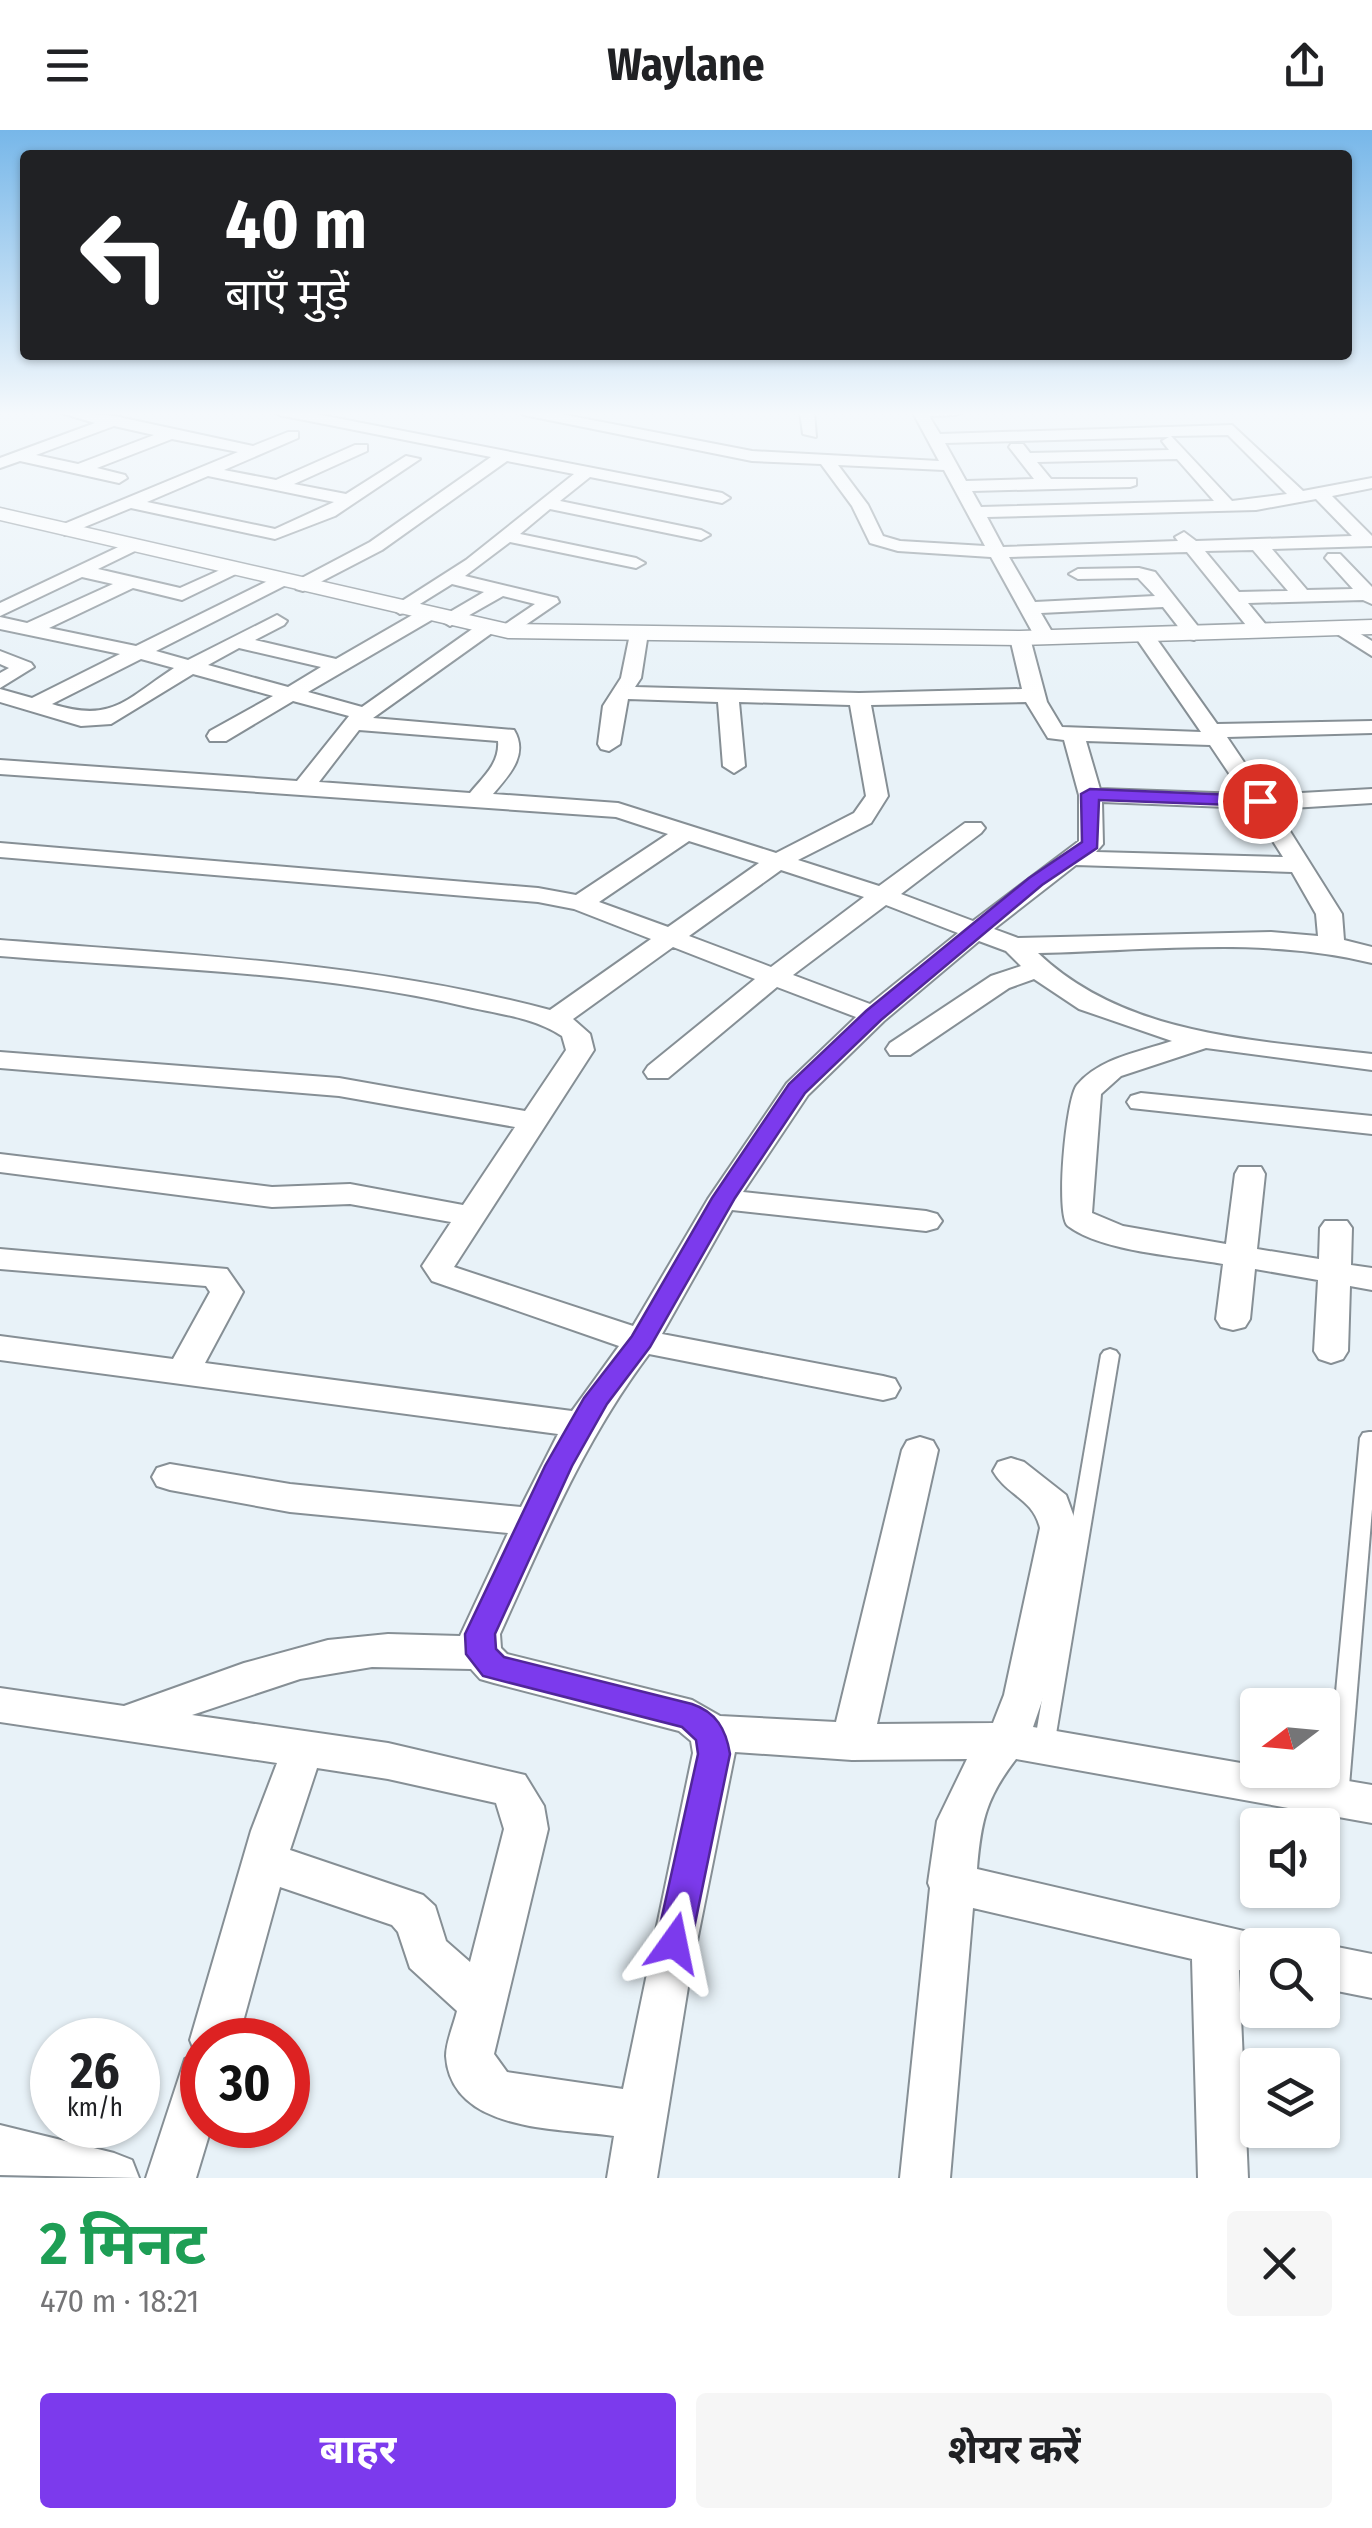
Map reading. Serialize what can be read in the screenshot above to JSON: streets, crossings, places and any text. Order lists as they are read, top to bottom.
{
  "north": "left",
  "page": {
    "header": "Waylane",
    "turn": ["40 m", "बाएँ मुड़ें"],
    "speed": "26 km/h",
    "limit": "30",
    "heading": ["2 मिनट", "470 m · 18:21"],
    "buttons": ["बाहर", "शेयर करें"]
  }
}
